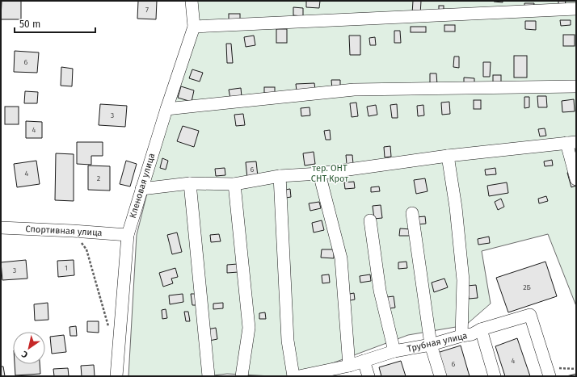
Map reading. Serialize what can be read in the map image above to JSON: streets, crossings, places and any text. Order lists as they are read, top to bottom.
{
  "streets": {
    "street": ["Кленовая улица", "Спортивная улица", "Трубная улица"]
  },
  "crossings": [
    ["Кленовая улица", "Спортивная улица"]
  ],
  "parks": ["тер. ОНТ СНТ Крот"],
  "house_numbers": [
    "7",
    "6",
    "3",
    "4",
    "6",
    "4",
    "2",
    "1",
    "3",
    "2Б",
    "4",
    "6"
  ],
  "scale_bar": "50 m",
  "north": "bottom left"
}
